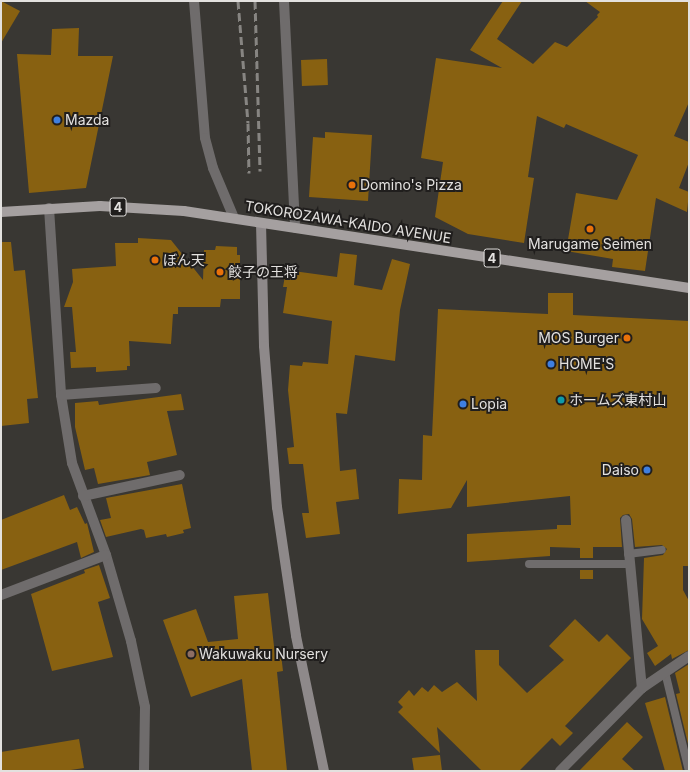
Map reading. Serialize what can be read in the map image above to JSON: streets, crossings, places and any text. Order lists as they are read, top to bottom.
{
  "streets": {
    "main road": ["4", "TOKOROZAWA-KAIDO AVENUE"]
  },
  "places": [
    "Mazda",
    "Domino's Pizza",
    "Marugame Seimen",
    "ぼん天",
    "餃子の王将",
    "MOS Burger",
    "HOME'S",
    "ホームズ東村山",
    "Lopia",
    "Daiso",
    "Wakuwaku Nursery"
  ]
}
